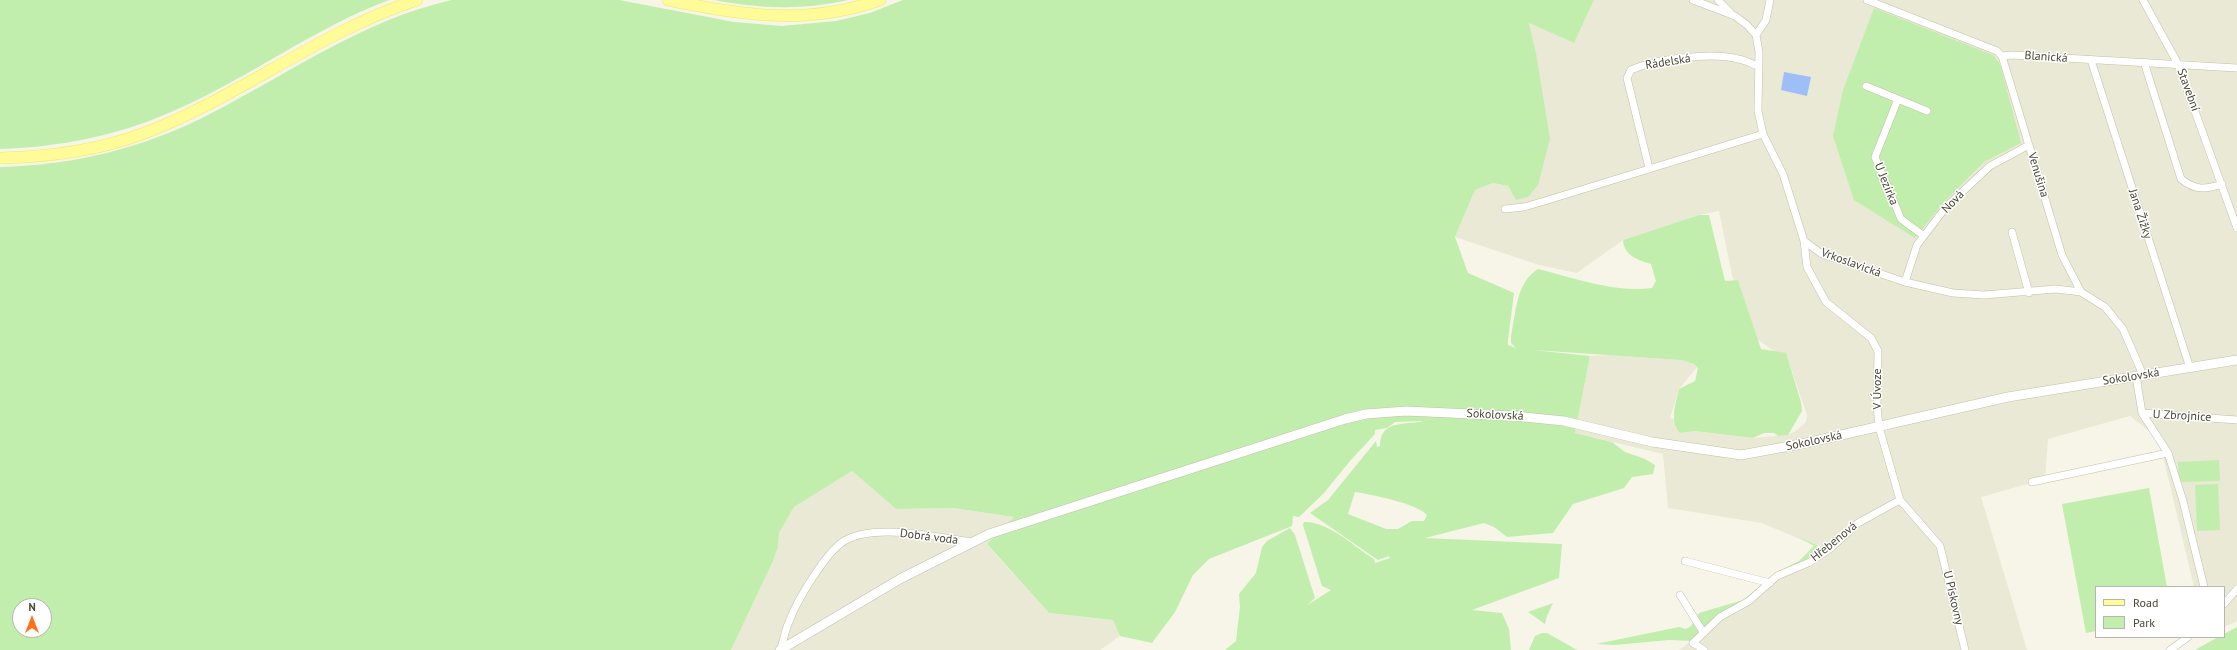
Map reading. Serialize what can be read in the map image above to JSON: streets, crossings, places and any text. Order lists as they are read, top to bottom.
{
  "streets": {
    "street": [
      "Blanická",
      "Rádelská",
      "Stavební",
      "Venušina",
      "U Jezírka",
      "Nová",
      "Jana Žižky",
      "Vrkoslavická",
      "Sokolovská",
      "V Úvoze",
      "U Zbrojnice",
      "Dobrá voda",
      "Hřebenová",
      "U Pískovny"
    ]
  },
  "crossings": [
    ["Blanická", "Stavební"],
    ["Blanická", "Venušina"],
    ["Blanická", "Jana Žižky"],
    ["Venušina", "Nová"],
    ["Venušina", "Vrkoslavická"],
    ["U Jezírka", "Nová"],
    ["Nová", "Vrkoslavická"],
    ["Jana Žižky", "Sokolovská"],
    ["Vrkoslavická", "Sokolovská"],
    ["Vrkoslavická", "V Úvoze"],
    ["Vrkoslavická", "U Zbrojnice"],
    ["Sokolovská", "V Úvoze"],
    ["Sokolovská", "U Zbrojnice"],
    ["Sokolovská", "Dobrá voda"],
    ["V Úvoze", "Hřebenová"],
    ["V Úvoze", "U Pískovny"]
  ],
  "legend": ["Road", "Park"],
  "north": "top"
}
